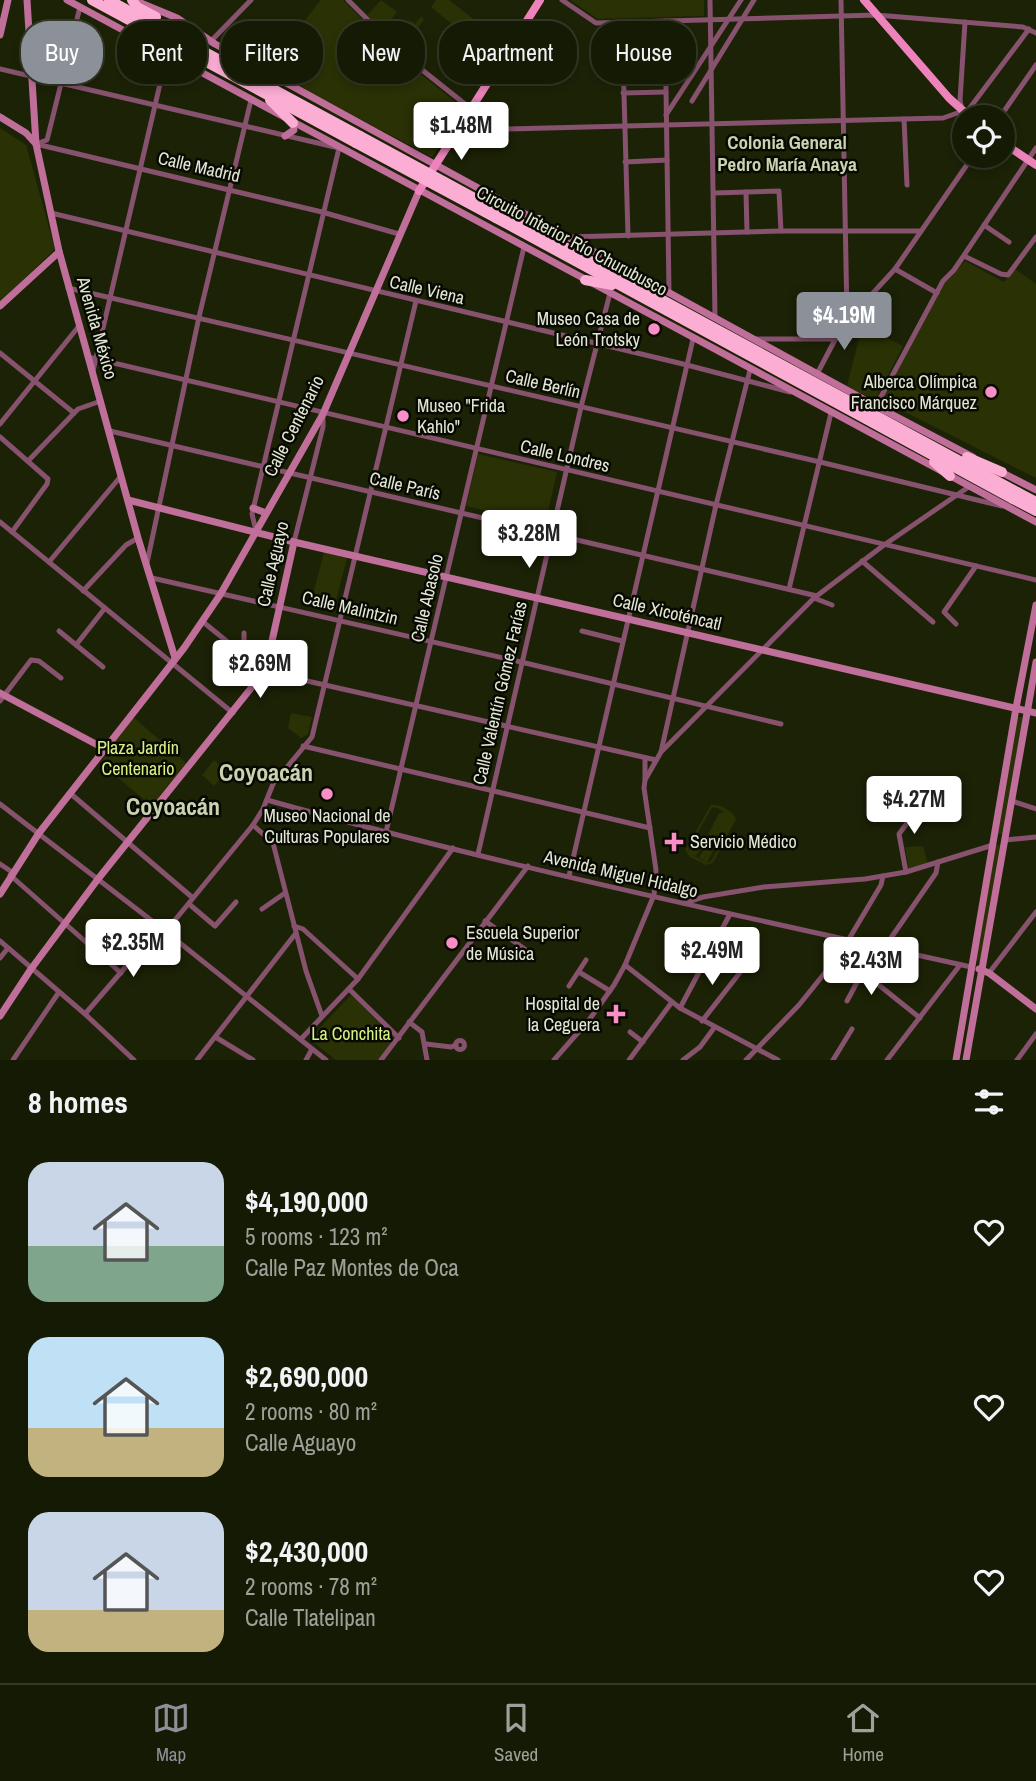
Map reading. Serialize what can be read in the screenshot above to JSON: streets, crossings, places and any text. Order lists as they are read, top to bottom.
{
  "streets": {
    "highway": ["Circuito Interior Río Churubusco"],
    "street": [
      "Calle Madrid",
      "Calle Viena",
      "Avenida México",
      "Calle Berlín",
      "Calle Centenario",
      "Calle Londres",
      "Calle París",
      "Calle Aguayo",
      "Calle Abasolo",
      "Calle Malintzin",
      "Calle Xicoténcatl",
      "Calle Valentín Gómez Farías",
      "Avenida Miguel Hidalgo"
    ]
  },
  "crossings": [
    ["Calle Madrid", "Avenida México"],
    ["Calle Madrid", "Calle Centenario"],
    ["Circuito Interior Río Churubusco", "Calle Berlín"],
    ["Calle Viena", "Avenida México"],
    ["Calle Viena", "Calle Centenario"],
    ["Calle Viena", "Calle Abasolo"],
    ["Calle Viena", "Calle Valentín Gómez Farías"],
    ["Avenida México", "Calle Berlín"],
    ["Avenida México", "Calle Centenario"],
    ["Avenida México", "Calle Londres"],
    ["Avenida México", "Calle París"],
    ["Avenida México", "Calle Malintzin"],
    ["Avenida México", "Calle Xicoténcatl"],
    ["Calle Berlín", "Calle Centenario"],
    ["Calle Berlín", "Calle Abasolo"],
    ["Calle Berlín", "Calle Valentín Gómez Farías"],
    ["Calle Centenario", "Calle Londres"],
    ["Calle Centenario", "Calle París"],
    ["Calle Centenario", "Calle Aguayo"],
    ["Calle Centenario", "Calle Malintzin"],
    ["Calle Centenario", "Calle Xicoténcatl"],
    ["Calle Londres", "Calle Aguayo"],
    ["Calle Londres", "Calle Abasolo"],
    ["Calle Londres", "Calle Valentín Gómez Farías"],
    ["Calle París", "Calle Aguayo"],
    ["Calle París", "Calle Abasolo"],
    ["Calle París", "Calle Valentín Gómez Farías"],
    ["Calle Aguayo", "Calle Malintzin"],
    ["Calle Aguayo", "Calle Xicoténcatl"],
    ["Calle Abasolo", "Calle Malintzin"],
    ["Calle Abasolo", "Calle Xicoténcatl"],
    ["Calle Abasolo", "Avenida Miguel Hidalgo"],
    ["Calle Malintzin", "Calle Valentín Gómez Farías"],
    ["Calle Xicoténcatl", "Calle Valentín Gómez Farías"],
    ["Calle Valentín Gómez Farías", "Avenida Miguel Hidalgo"]
  ],
  "districts": ["Colonia General Pedro María Anaya", "Coyoacán", "Coyoacán"],
  "parks": ["Plaza Jardín Centenario", "La Conchita"],
  "places": {
    "other": [
      "Museo Casa de León Trotsky",
      "Alberca Olímpica Francisco Márquez",
      "Museo \"Frida Kahlo\"",
      "Museo Nacional de Culturas Populares",
      "Escuela Superior de Música"
    ],
    "health": ["Servicio Médico", "Hospital de la Ceguera"]
  },
  "page": {
    "chip": [
      "Buy",
      "Rent",
      "Filters",
      "New",
      "Apartment",
      "House"
    ],
    "price": [
      "$1.48M",
      "$4.19M",
      "$3.28M",
      "$2.69M",
      "$4.27M",
      "$2.35M",
      "$2.49M",
      "$2.43M"
    ],
    "heading": "8 homes",
    "list": [
      {
        "name": "$4,190,000",
        "note": "5 rooms · 123 m² · Calle Paz Montes de Oca"
      },
      {
        "name": "$2,690,000",
        "note": "2 rooms · 80 m² · Calle Aguayo"
      },
      {
        "name": "$2,430,000",
        "note": "2 rooms · 78 m² · Calle Tlatelipan"
      }
    ],
    "tabs": ["Map", "Saved", "Home"]
  }
}
